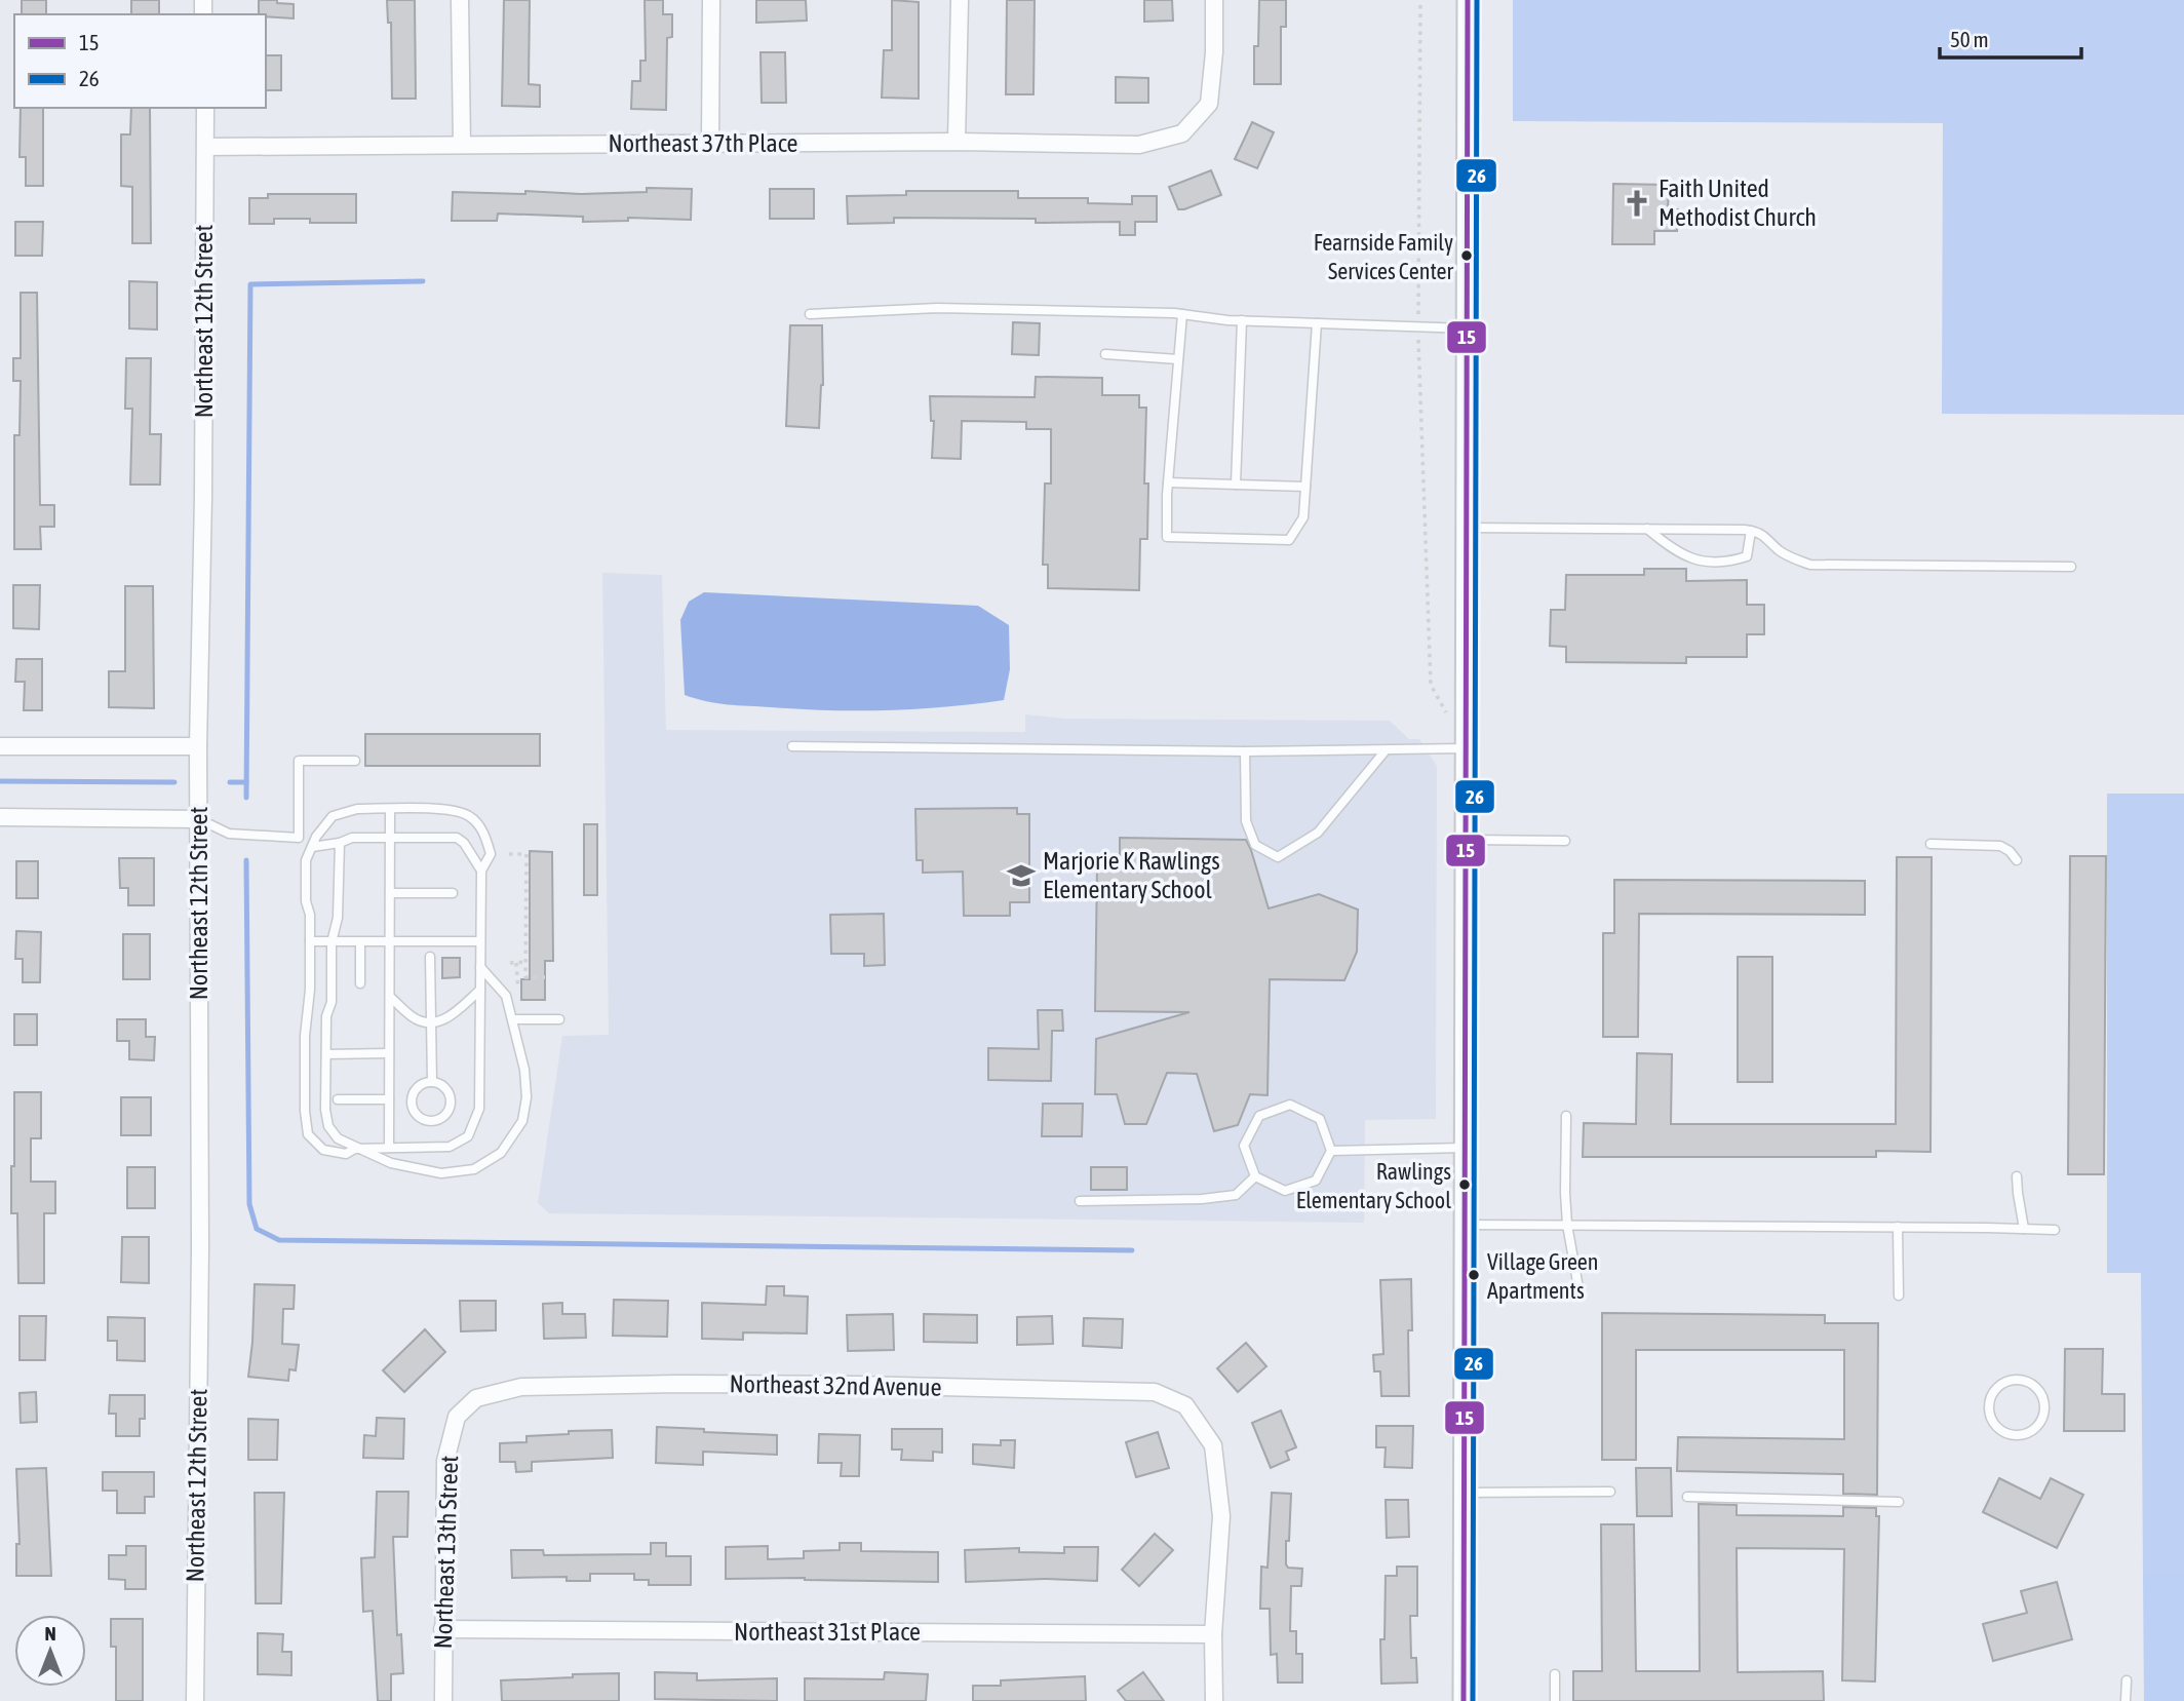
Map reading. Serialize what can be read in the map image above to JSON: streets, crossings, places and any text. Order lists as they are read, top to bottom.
{
  "streets": {
    "street": [
      "Northeast 37th Place",
      "Northeast 12th Street",
      "Northeast 32nd Avenue",
      "Northeast 13th Street",
      "Northeast 31st Place"
    ]
  },
  "crossings": [
    ["Northeast 37th Place", "Northeast 12th Street"],
    ["Northeast 32nd Avenue", "Northeast 13th Street"],
    ["Northeast 32nd Avenue", "Northeast 31st Place"],
    ["Northeast 13th Street", "Northeast 31st Place"]
  ],
  "places": {
    "church": ["Faith United Methodist Church"],
    "other": ["Fearnside Family Services Center", "Rawlings Elementary School", "Village Green Apartments"],
    "school or university": ["Marjorie K Rawlings Elementary School"]
  },
  "lines": ["transit line 15", "transit line 26"],
  "legend": ["15", "26"],
  "scale_bar": "50 m",
  "north": "top"
}
